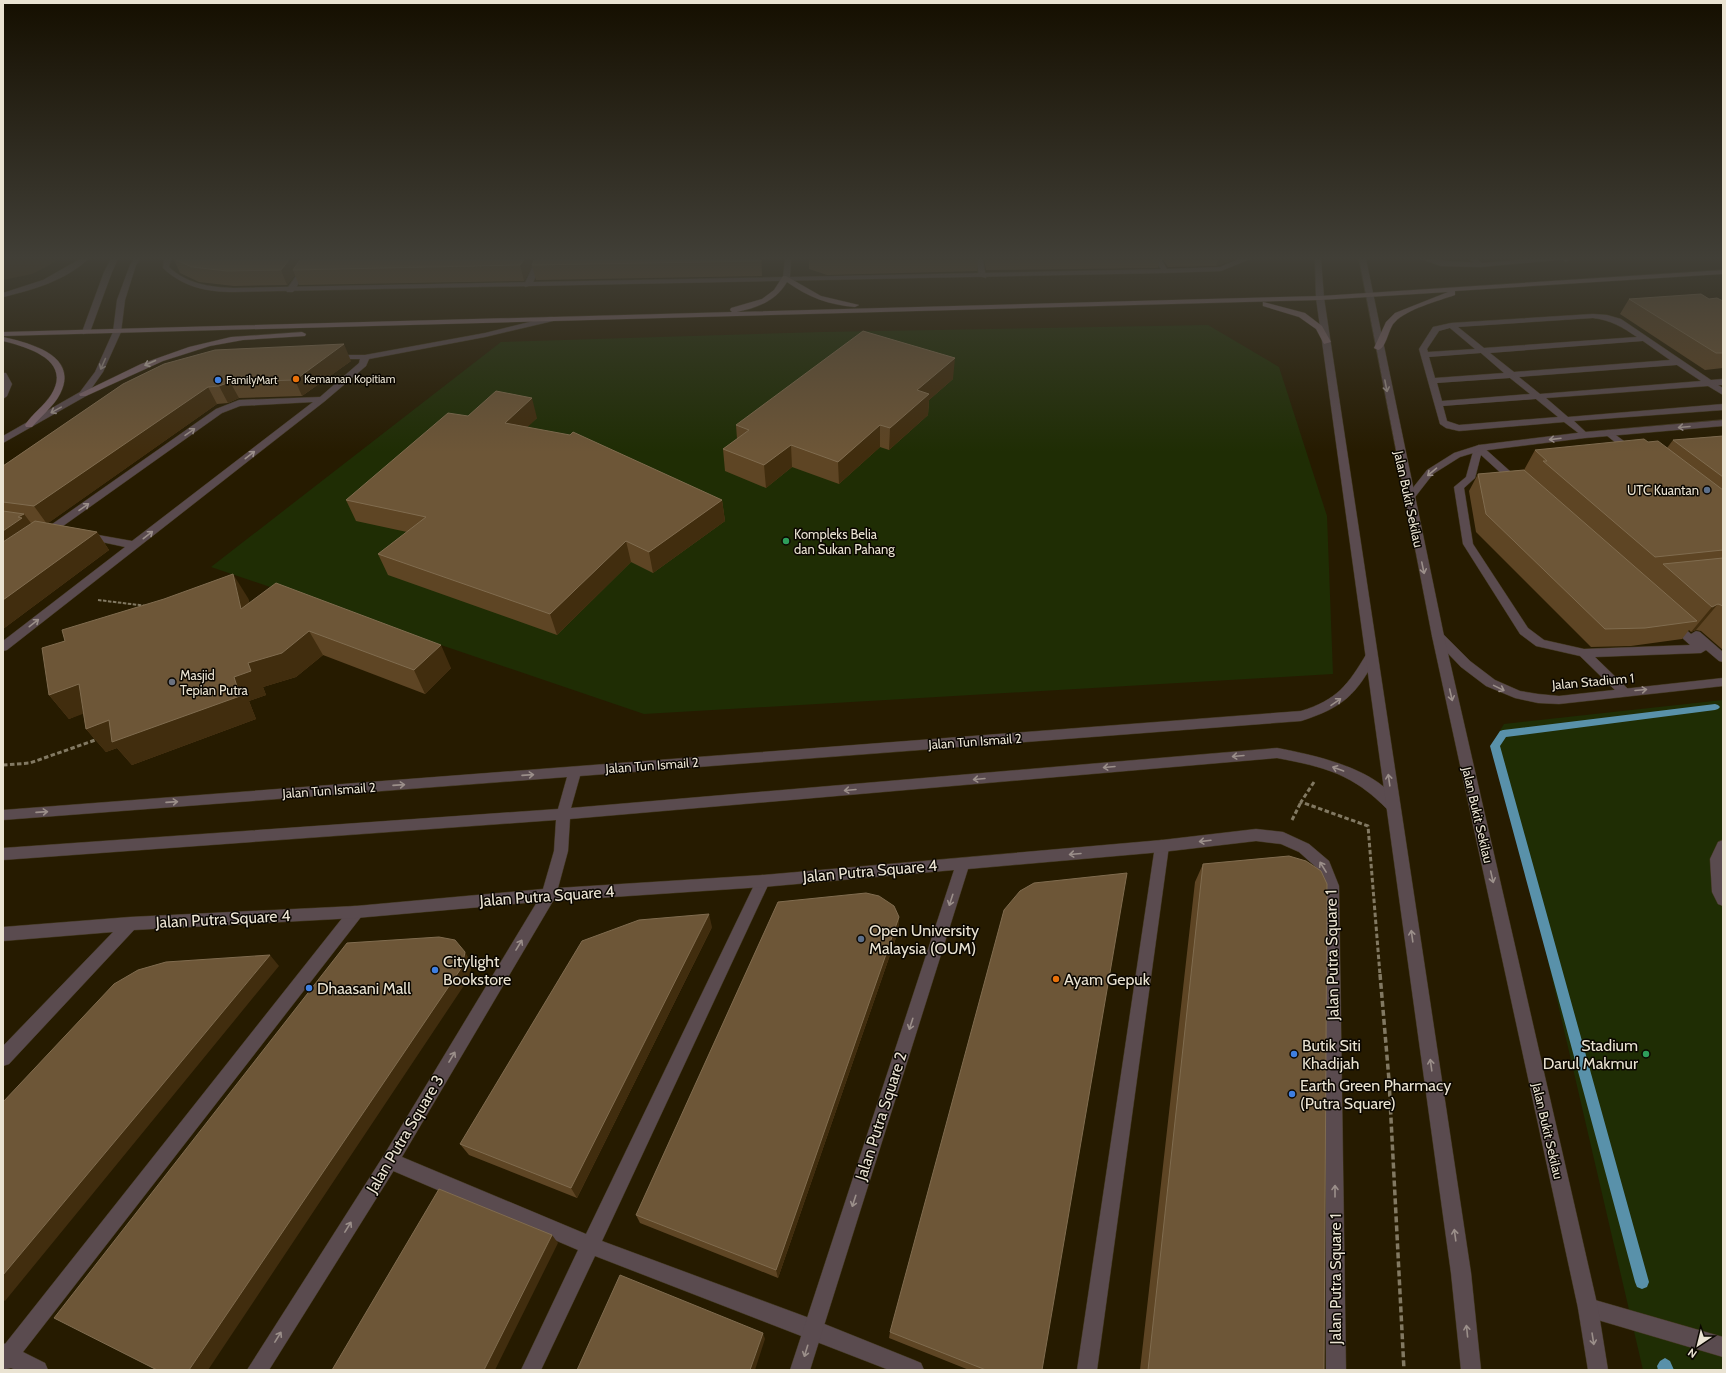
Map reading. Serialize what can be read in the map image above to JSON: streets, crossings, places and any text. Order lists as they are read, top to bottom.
{
  "streets": {
    "street": [
      "Jalan Bukit Sekilau",
      "Jalan Stadium 1",
      "Jalan Tun Ismail 2",
      "Jalan Putra Square 4",
      "Jalan Putra Square 1",
      "Jalan Putra Square 2",
      "Jalan Putra Square 3"
    ]
  },
  "crossings": [
    ["Jalan Bukit Sekilau", "Jalan Stadium 1"],
    ["Jalan Tun Ismail 2", "Jalan Putra Square 3"],
    ["Jalan Putra Square 4", "Jalan Putra Square 1"],
    ["Jalan Putra Square 4", "Jalan Putra Square 2"],
    ["Jalan Putra Square 4", "Jalan Putra Square 3"],
    ["Jalan Putra Square 1", "Jalan Putra Square 2"]
  ],
  "one_way": ["Jalan Stadium 1", "Jalan Putra Square 2", "Jalan Putra Square 3"],
  "places": [
    "Kemaman Kopitiam",
    "FamilyMart",
    "UTC Kuantan",
    "Kompleks Belia dan Sukan Pahang",
    "Masjid Tepian Putra",
    "Open University Malaysia (OUM)",
    "Citylight Bookstore",
    "Ayam Gepuk",
    "Dhaasani Mall",
    "Butik Siti Khadijah",
    "Stadium Darul Makmur",
    "Earth Green Pharmacy (Putra Square)"
  ],
  "north": "bottom left"
}
